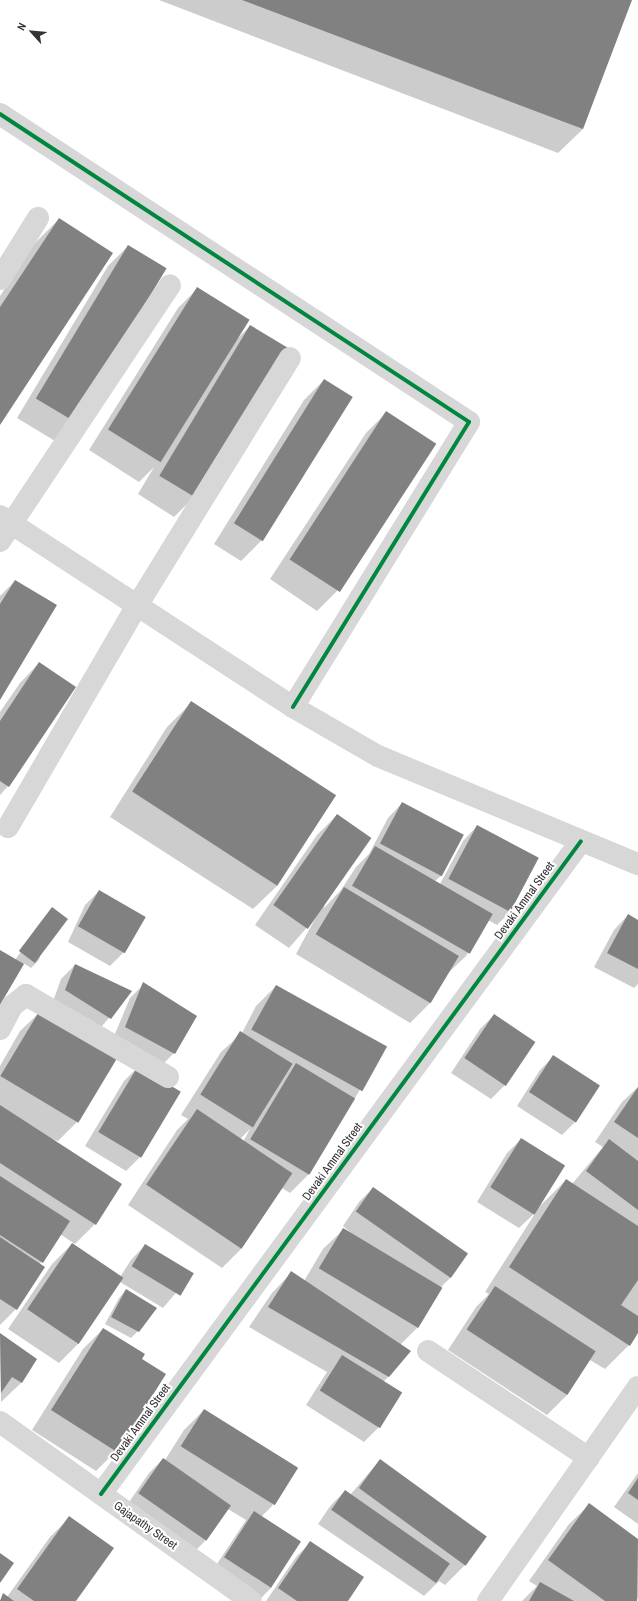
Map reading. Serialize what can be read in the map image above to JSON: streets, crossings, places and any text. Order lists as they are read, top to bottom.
{
  "streets": {
    "street": ["Devaki Ammal Street", "Gajapathy Street"]
  },
  "crossings": [
    ["Devaki Ammal Street", "Gajapathy Street"]
  ],
  "north": "top left"
}
